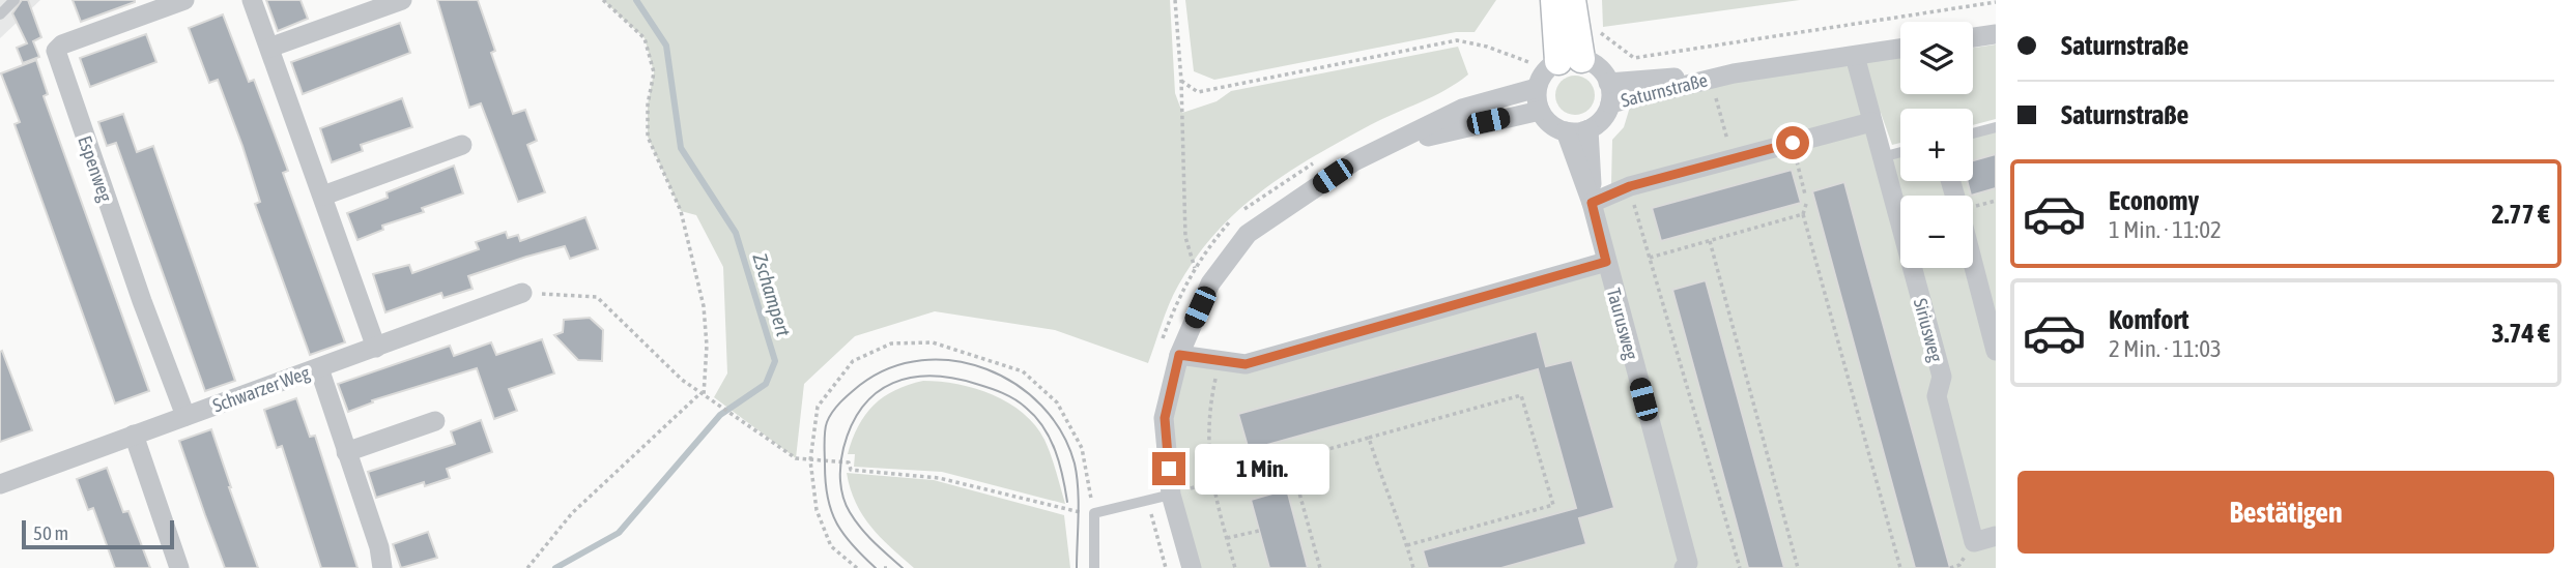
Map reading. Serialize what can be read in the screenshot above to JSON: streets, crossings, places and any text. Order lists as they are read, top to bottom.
{
  "streets": {
    "street": [
      "Saturnstraße",
      "Espenweg",
      "Taurusweg",
      "Siriusweg",
      "Schwarzer Weg"
    ]
  },
  "crossings": [
    ["Saturnstraße", "Taurusweg"],
    ["Saturnstraße", "Siriusweg"],
    ["Espenweg", "Schwarzer Weg"]
  ],
  "water": ["Zschampert"],
  "scale_bar": "50 m",
  "page": {
    "banner": ["Saturnstraße", "Saturnstraße"],
    "map_buttons": ["+", "−"],
    "list": [
      {
        "name": "Economy",
        "note": "1 Min. · 11:02",
        "value": "2.77 €"
      },
      {
        "name": "Komfort",
        "note": "2 Min. · 11:03",
        "value": "3.74 €"
      }
    ],
    "bubble": "1 Min.",
    "buttons": "Bestätigen",
    "scale": "50 m"
  }
}
